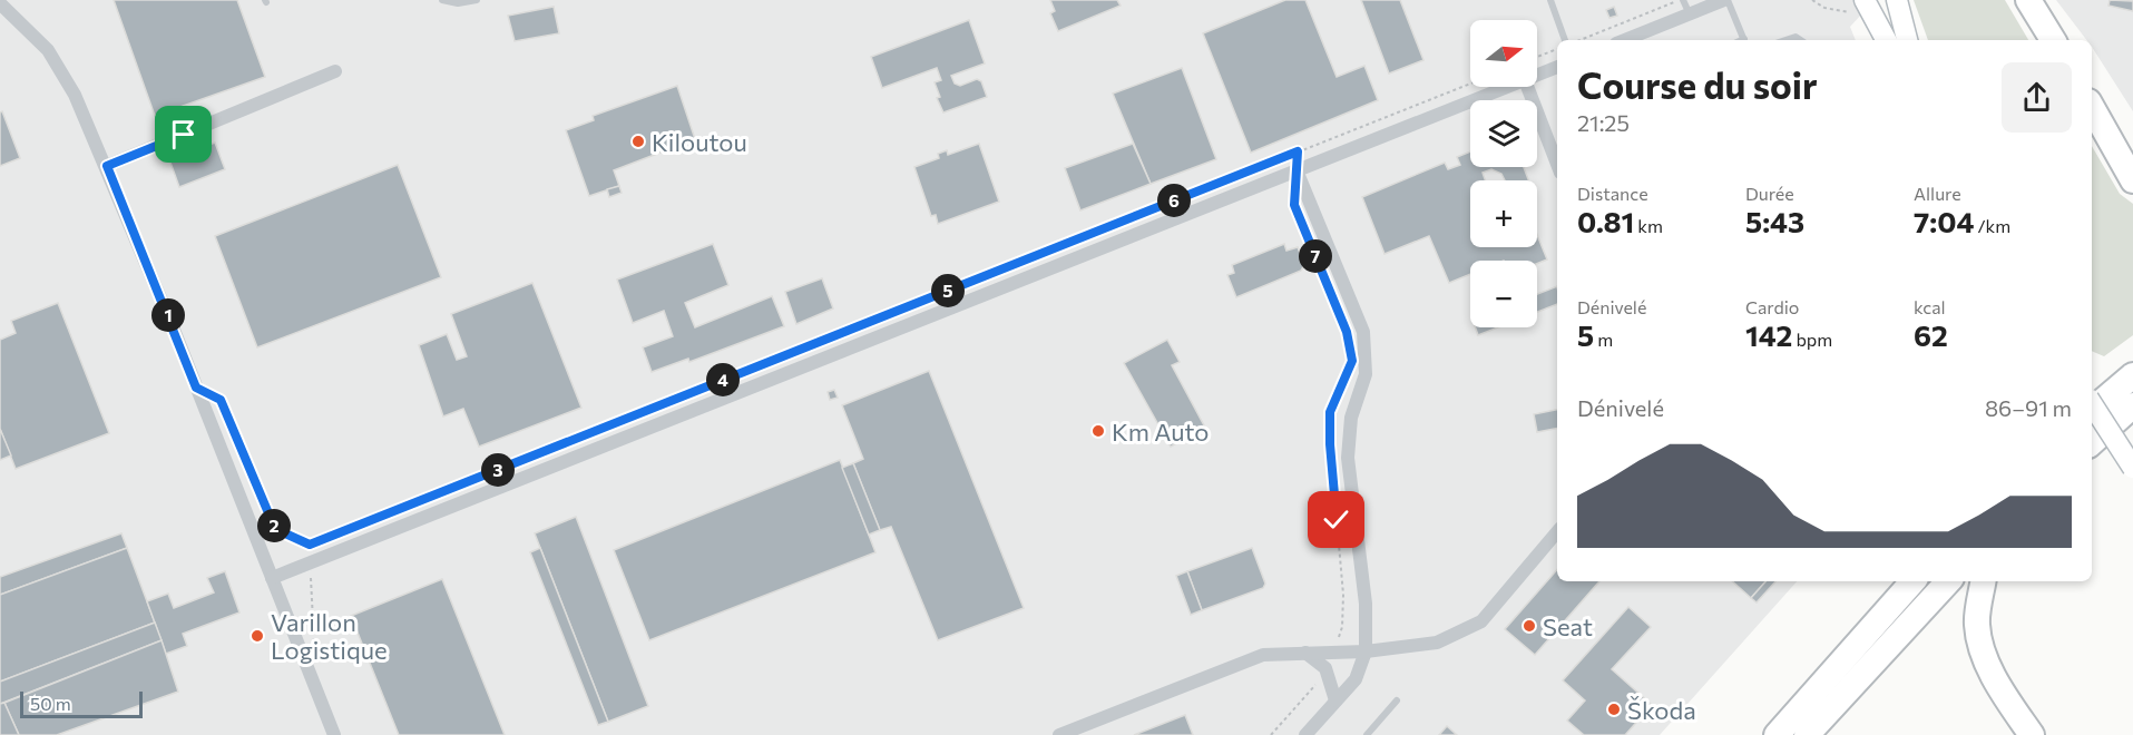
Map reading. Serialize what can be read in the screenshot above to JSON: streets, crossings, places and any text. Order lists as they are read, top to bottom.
{
  "places": [
    "Kiloutou",
    "Km Auto",
    "Seat",
    "Varillon Logistique",
    "Škoda"
  ],
  "scale_bar": "50 m",
  "north": "right",
  "page": {
    "map_buttons": ["+", "−"],
    "heading": ["Course du soir", "21:25"],
    "stats": [
      ["Distance", "0.81 km"],
      ["Durée", "5:43"],
      ["Allure", "7:04 /km"],
      ["Dénivelé", "5 m"],
      ["Cardio", "142 bpm"],
      ["kcal", "62"]
    ],
    "pins": [
      "6",
      "7",
      "5",
      "1",
      "4",
      "3",
      "2"
    ],
    "chart": ["Dénivelé", "86–91 m"],
    "scale": "50 m"
  }
}
